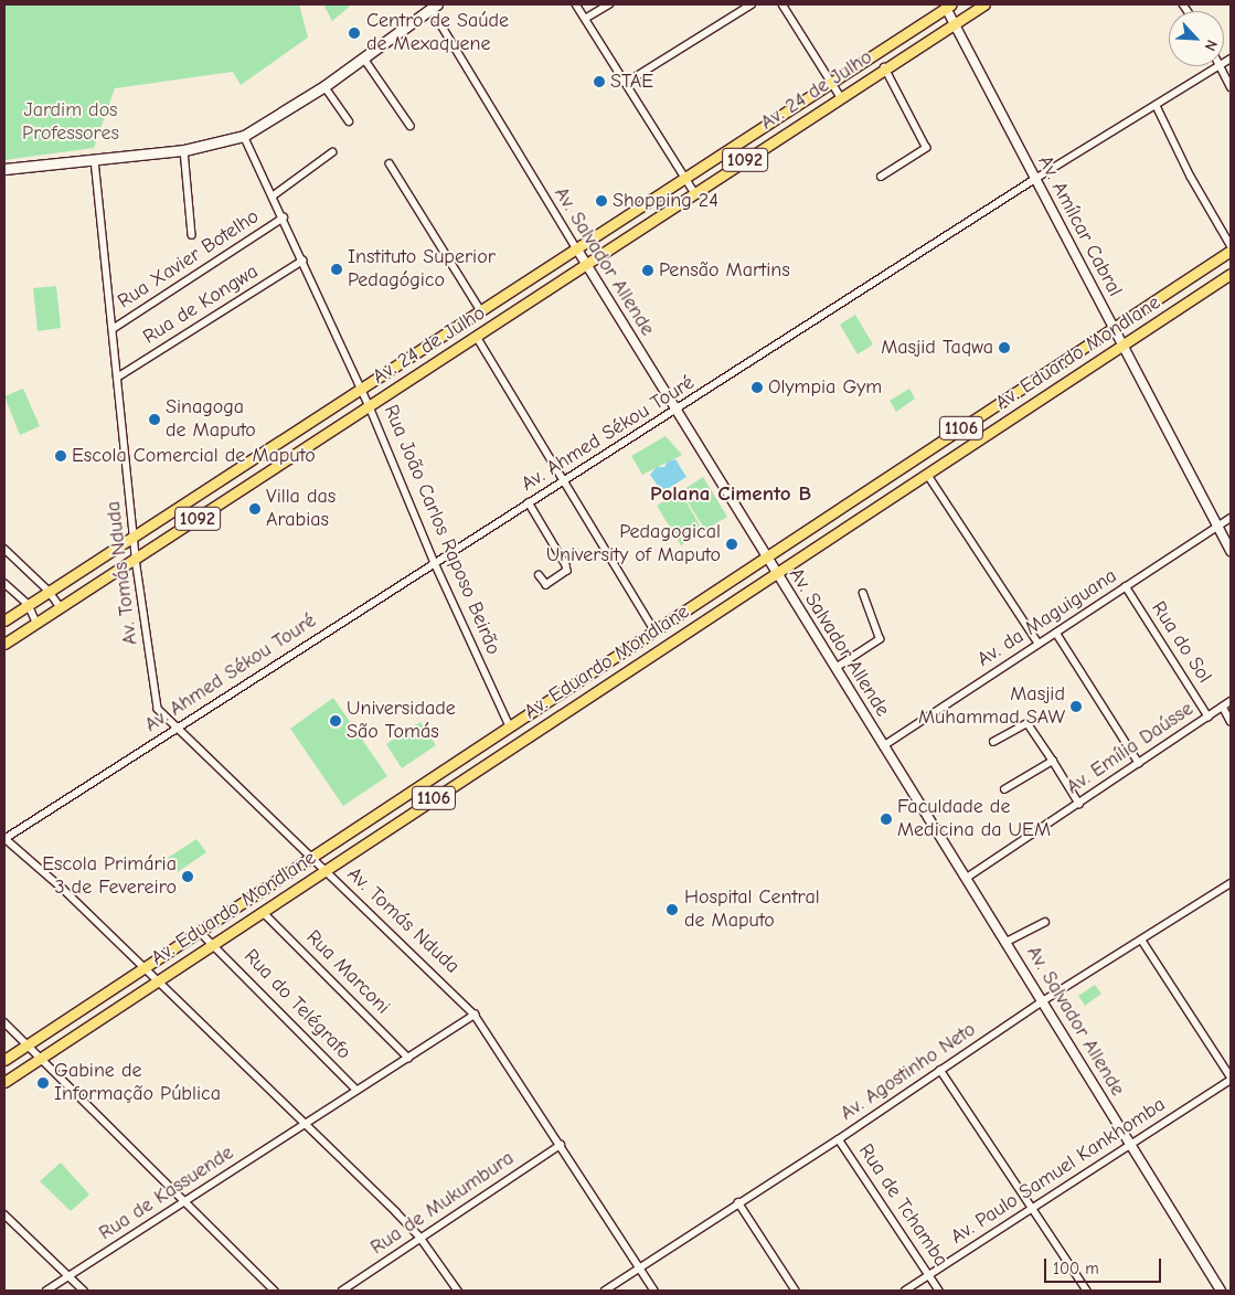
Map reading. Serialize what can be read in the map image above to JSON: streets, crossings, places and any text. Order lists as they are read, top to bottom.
{
  "streets": {
    "main road": [
      "Av. 24 de Julho",
      "1092",
      "Av. Eduardo Mondlane",
      "1106"
    ],
    "street": [
      "Av. Amílcar Cabral",
      "Rua Xavier Botelho",
      "Av. Salvador Allende",
      "Rua de Kongwa",
      "Av. Ahmed Sékou Touré",
      "Rua João Carlos Raposo Beirão",
      "Av. Tomás Nduda",
      "Av. da Maguiguana",
      "Rua do Sol",
      "Av. Emília Daússe",
      "Rua Marconi",
      "Rua do Telégrafo",
      "Av. Agostinho Neto",
      "Av. Paulo Samuel Kankhomba",
      "Rua de Kassuende",
      "Rua de Mukumbura",
      "Rua de Tchamba"
    ]
  },
  "crossings": [
    ["Av. 24 de Julho", "Av. Amílcar Cabral"],
    ["Av. 24 de Julho", "Av. Salvador Allende"],
    ["Av. 24 de Julho", "Rua João Carlos Raposo Beirão"],
    ["Av. 24 de Julho", "Av. Tomás Nduda"],
    ["Av. Amílcar Cabral", "Av. Eduardo Mondlane"],
    ["Av. Amílcar Cabral", "Av. Ahmed Sékou Touré"],
    ["Av. Amílcar Cabral", "Av. da Maguiguana"],
    ["Rua Xavier Botelho", "Rua João Carlos Raposo Beirão"],
    ["Rua Xavier Botelho", "Av. Tomás Nduda"],
    ["Av. Salvador Allende", "Av. Eduardo Mondlane"],
    ["Av. Salvador Allende", "Av. Ahmed Sékou Touré"],
    ["Av. Salvador Allende", "Av. da Maguiguana"],
    ["Av. Salvador Allende", "Av. Emília Daússe"],
    ["Av. Salvador Allende", "Av. Agostinho Neto"],
    ["Av. Salvador Allende", "Av. Paulo Samuel Kankhomba"],
    ["Rua de Kongwa", "Rua João Carlos Raposo Beirão"],
    ["Rua de Kongwa", "Av. Tomás Nduda"],
    ["Av. Eduardo Mondlane", "Rua João Carlos Raposo Beirão"],
    ["Av. Eduardo Mondlane", "Av. Tomás Nduda"],
    ["Av. Eduardo Mondlane", "Rua Marconi"],
    ["Av. Eduardo Mondlane", "Rua do Telégrafo"],
    ["Av. Ahmed Sékou Touré", "Rua João Carlos Raposo Beirão"],
    ["Av. Ahmed Sékou Touré", "Av. Tomás Nduda"],
    ["Av. Tomás Nduda", "Av. Agostinho Neto"],
    ["Av. Tomás Nduda", "Rua de Mukumbura"],
    ["Av. da Maguiguana", "Rua do Sol"],
    ["Rua do Sol", "Av. Emília Daússe"],
    ["Rua do Telégrafo", "Rua de Kassuende"],
    ["Av. Agostinho Neto", "Rua de Tchamba"],
    ["Av. Paulo Samuel Kankhomba", "Rua de Tchamba"]
  ],
  "districts": ["Polana Cimento B"],
  "parks": ["Jardim dos Professores"],
  "places": [
    "Centro de Saúde de Mexaquene",
    "STAE",
    "Shopping 24",
    "Instituto Superior Pedagógico",
    "Pensão Martins",
    "Masjid Taqwa",
    "Olympia Gym",
    "Sinagoga de Maputo",
    "Escola Comercial de Maputo",
    "Villa das Arabias",
    "Pedagogical University of Maputo",
    "Masjid Muhammad SAW",
    "Universidade São Tomás",
    "Faculdade de Medicina da UEM",
    "Escola Primária 3 de Fevereiro",
    "Hospital Central de Maputo",
    "Gabine de Informação Pública"
  ],
  "scale_bar": "100 m",
  "north": "bottom right"
}
